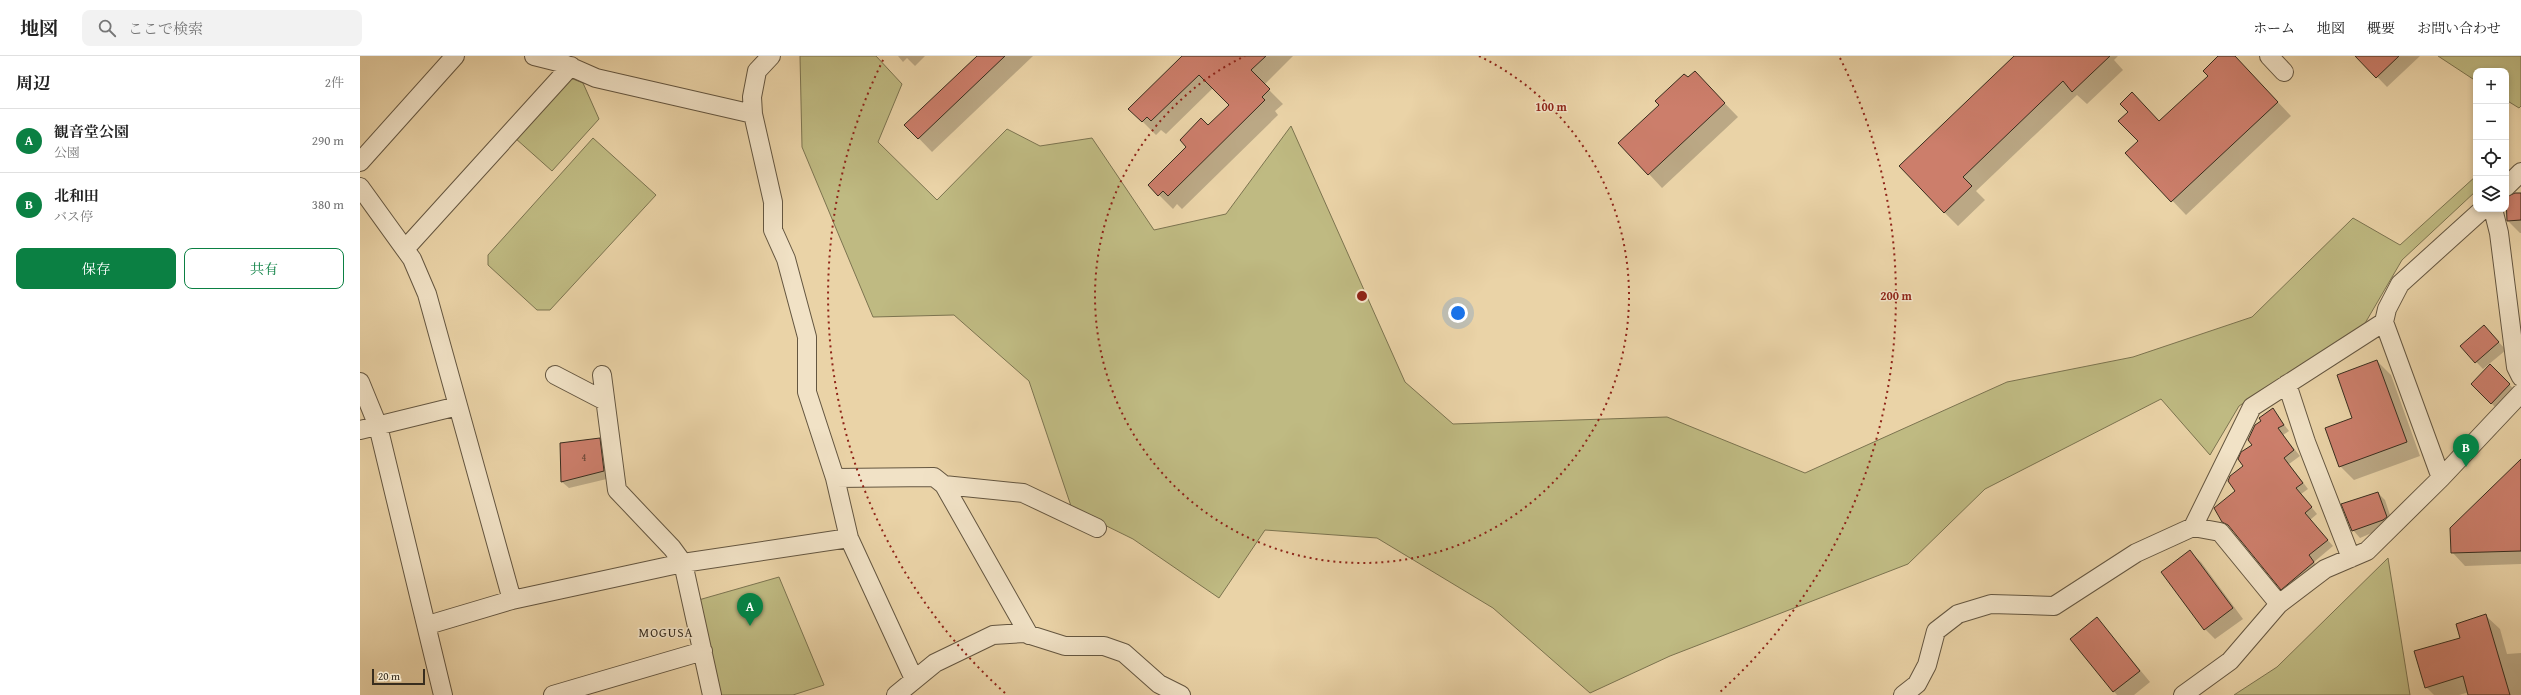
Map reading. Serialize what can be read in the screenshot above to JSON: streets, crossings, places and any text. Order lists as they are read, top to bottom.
{
  "districts": ["MOGUSA"],
  "house_numbers": ["4"],
  "scale_bar": "20 m",
  "page": {
    "header": "地図",
    "search": "ここで検索",
    "nav": [
      "ホーム",
      "地図",
      "概要",
      "お問い合わせ"
    ],
    "heading": ["周辺", "2件"],
    "map_buttons": ["+", "−"],
    "list": [
      {
        "mark": "A",
        "name": "観音堂公園",
        "note": "公園",
        "value": "290 m"
      },
      {
        "mark": "B",
        "name": "北和田",
        "note": "バス停",
        "value": "380 m"
      }
    ],
    "buttons": ["保存", "共有"],
    "pins": ["B", "A"],
    "scale": "20 m"
  },
  "rings": ["100 m", "200 m"]
}
